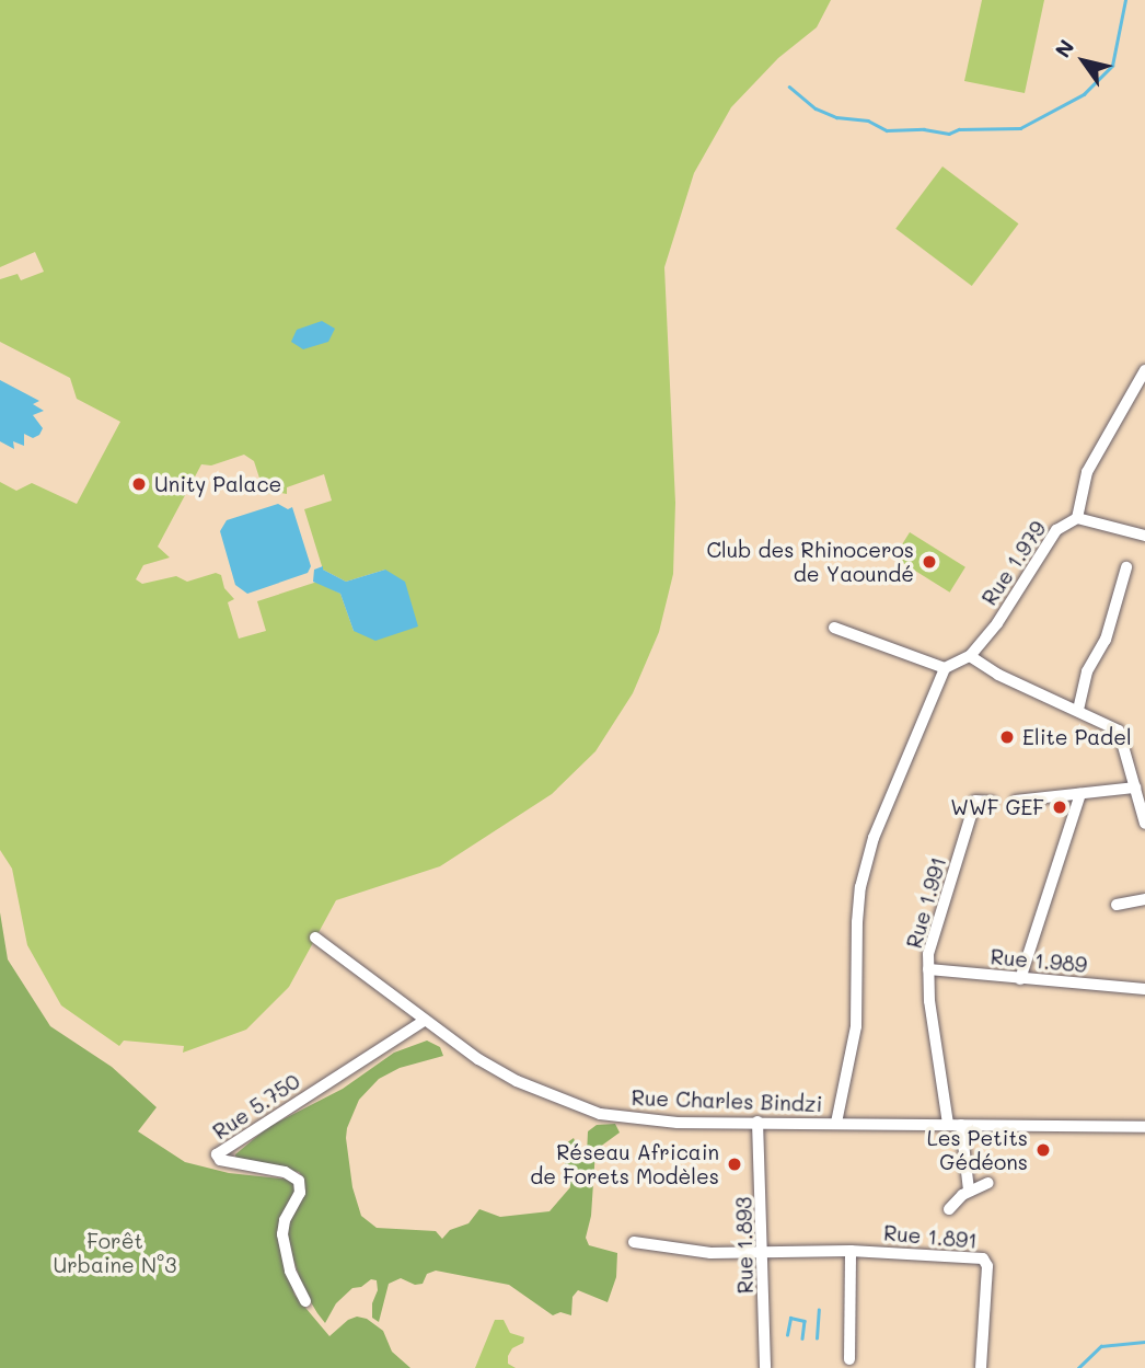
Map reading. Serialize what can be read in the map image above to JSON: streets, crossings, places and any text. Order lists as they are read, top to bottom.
{
  "streets": {
    "street": [
      "Rue 1.979",
      "Rue 1.991",
      "Rue 1.989",
      "Rue Charles Bindzi",
      "Rue 5.750",
      "Rue 1.891",
      "Rue 1.893"
    ]
  },
  "crossings": [
    ["Rue 1.991", "Rue 1.989"],
    ["Rue 1.991", "Rue Charles Bindzi"],
    ["Rue Charles Bindzi", "Rue 5.750"],
    ["Rue Charles Bindzi", "Rue 1.893"],
    ["Rue 1.891", "Rue 1.893"]
  ],
  "parks": ["Forêt Urbaine N°3"],
  "places": [
    "Unity Palace",
    "Club des Rhinoceros de Yaoundé",
    "Elite Padel",
    "WWF GEF",
    "Les Petits Gédéons",
    "Réseau Africain de Forets Modèles"
  ],
  "north": "top left"
}
